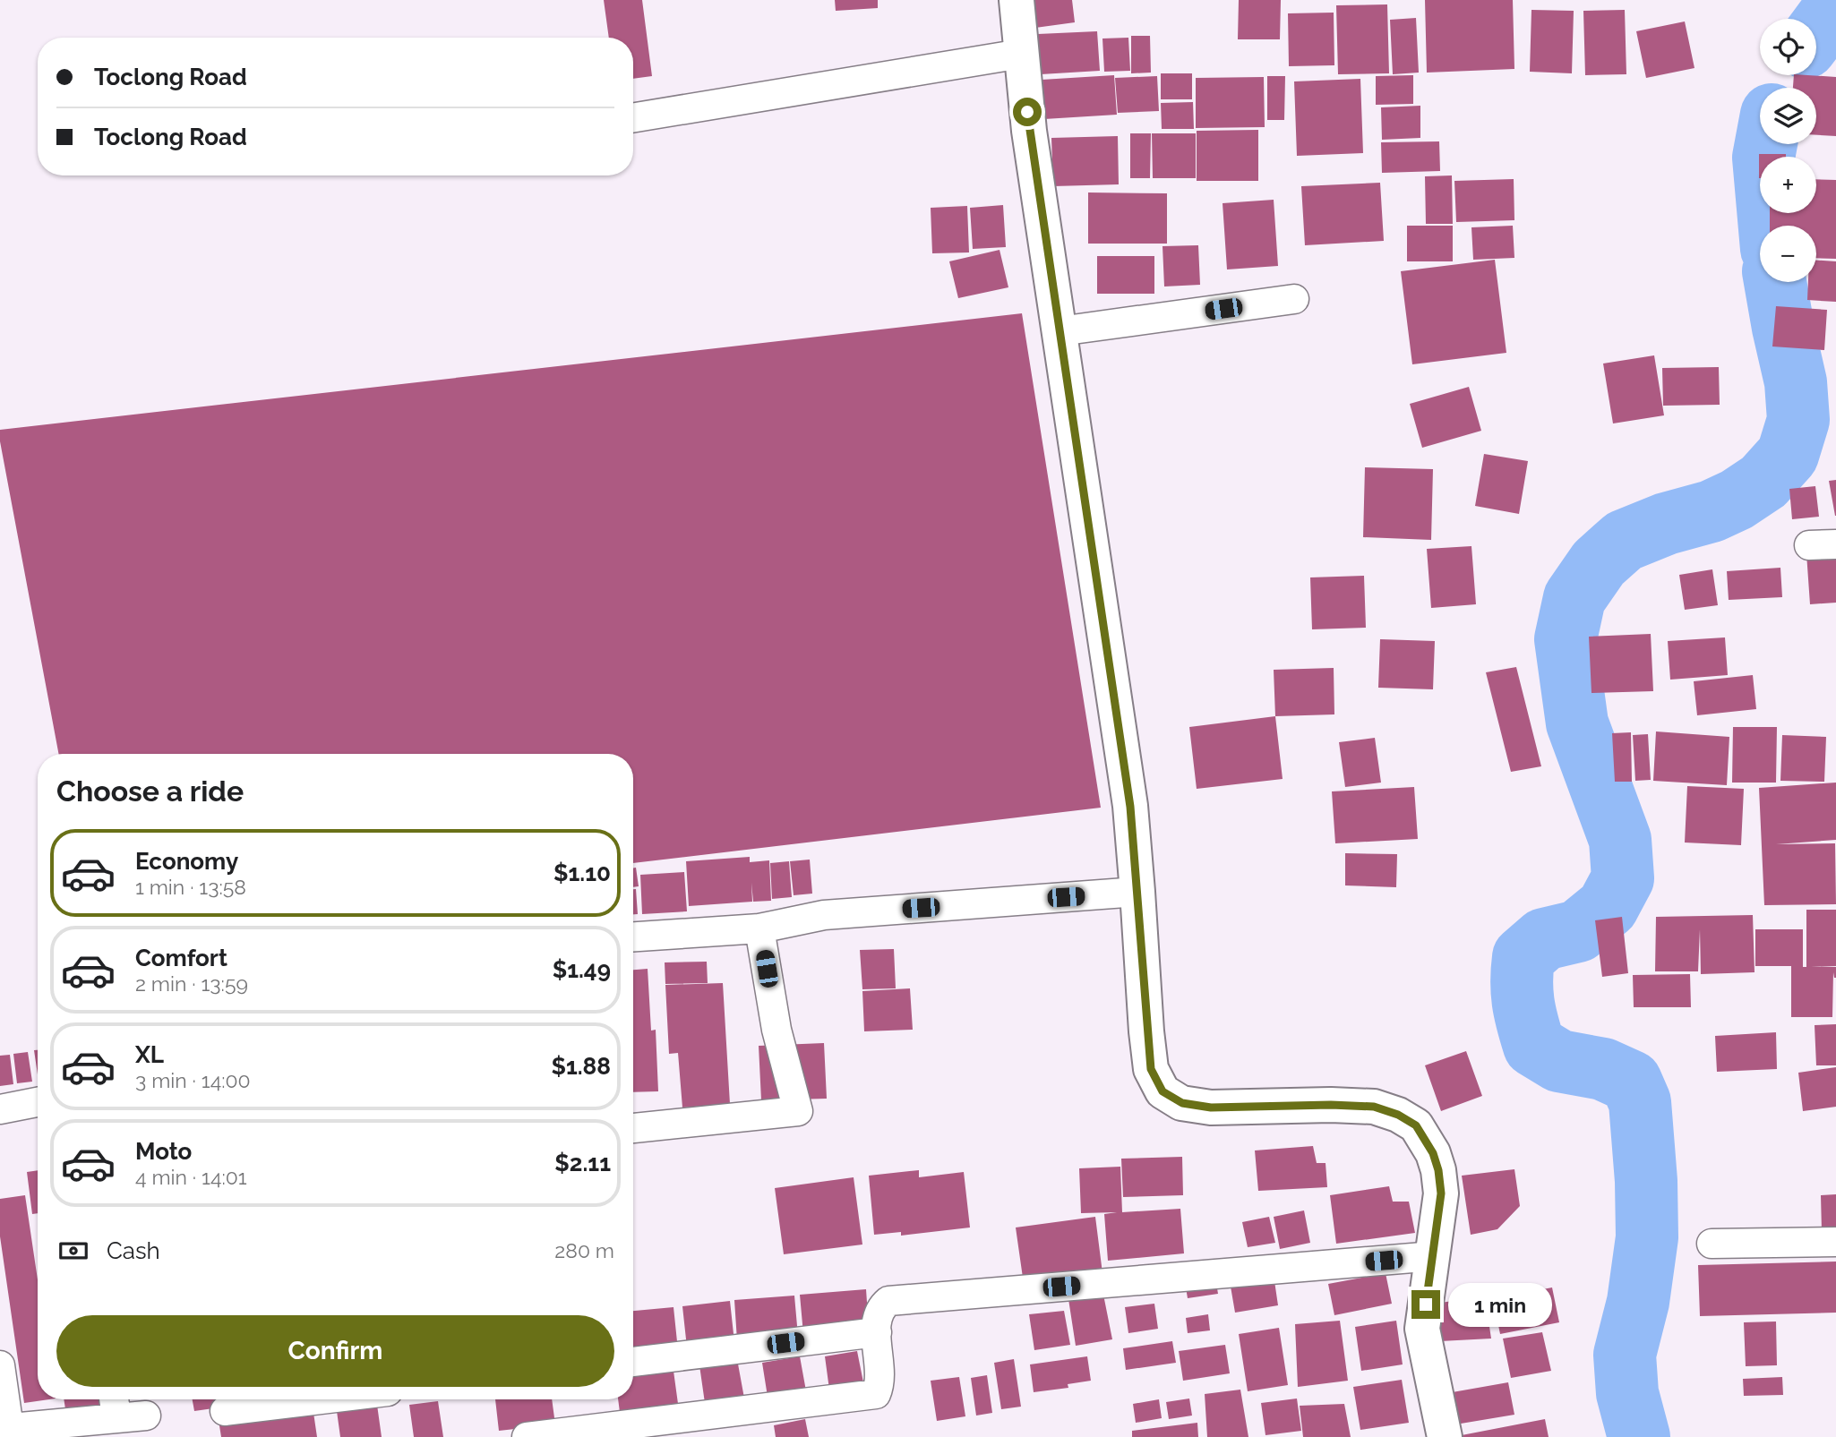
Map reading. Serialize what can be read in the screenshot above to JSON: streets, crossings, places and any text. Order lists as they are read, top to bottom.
{
  "page": {
    "map_buttons": ["+", "−"],
    "banner": ["Toclong Road", "Toclong Road"],
    "heading": "Choose a ride",
    "list": [
      {
        "name": "Economy",
        "note": "1 min · 13:58",
        "value": "$1.10"
      },
      {
        "name": "Comfort",
        "note": "2 min · 13:59",
        "value": "$1.49"
      },
      {
        "name": "XL",
        "note": "3 min · 14:00",
        "value": "$1.88"
      },
      {
        "name": "Moto",
        "note": "4 min · 14:01",
        "value": "$2.11"
      }
    ],
    "pay": ["Cash", "280 m"],
    "bubble": "1 min",
    "buttons": "Confirm"
  }
}
